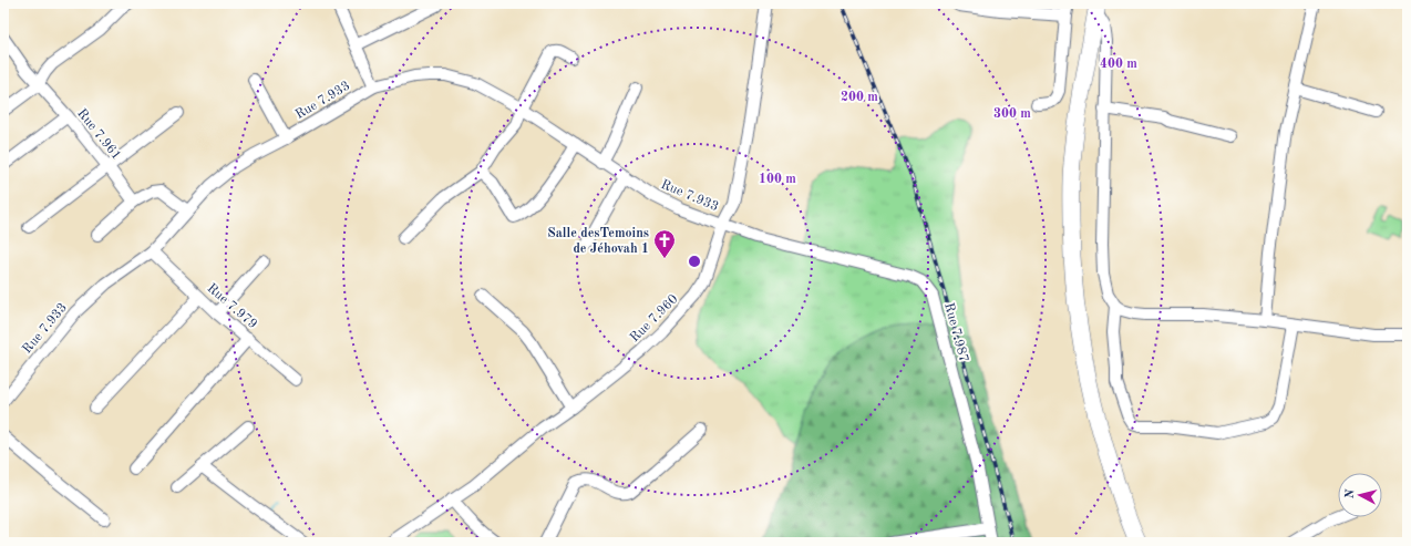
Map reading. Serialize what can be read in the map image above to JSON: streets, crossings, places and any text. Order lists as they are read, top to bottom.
{
  "streets": {
    "street": [
      "Rue 7.933",
      "Rue 7.961",
      "Rue 7.979",
      "Rue 7.960",
      "Rue 7.987"
    ]
  },
  "crossings": [
    ["Rue 7.933", "Rue 7.979"],
    ["Rue 7.933", "Rue 7.960"],
    ["Rue 7.933", "Rue 7.987"],
    ["Rue 7.960", "Rue 7.987"]
  ],
  "places": {
    "church": ["Salle desTemoins de Jéhovah 1"]
  },
  "north": "left",
  "rings": [
    "400 m",
    "200 m",
    "300 m",
    "100 m"
  ]
}
